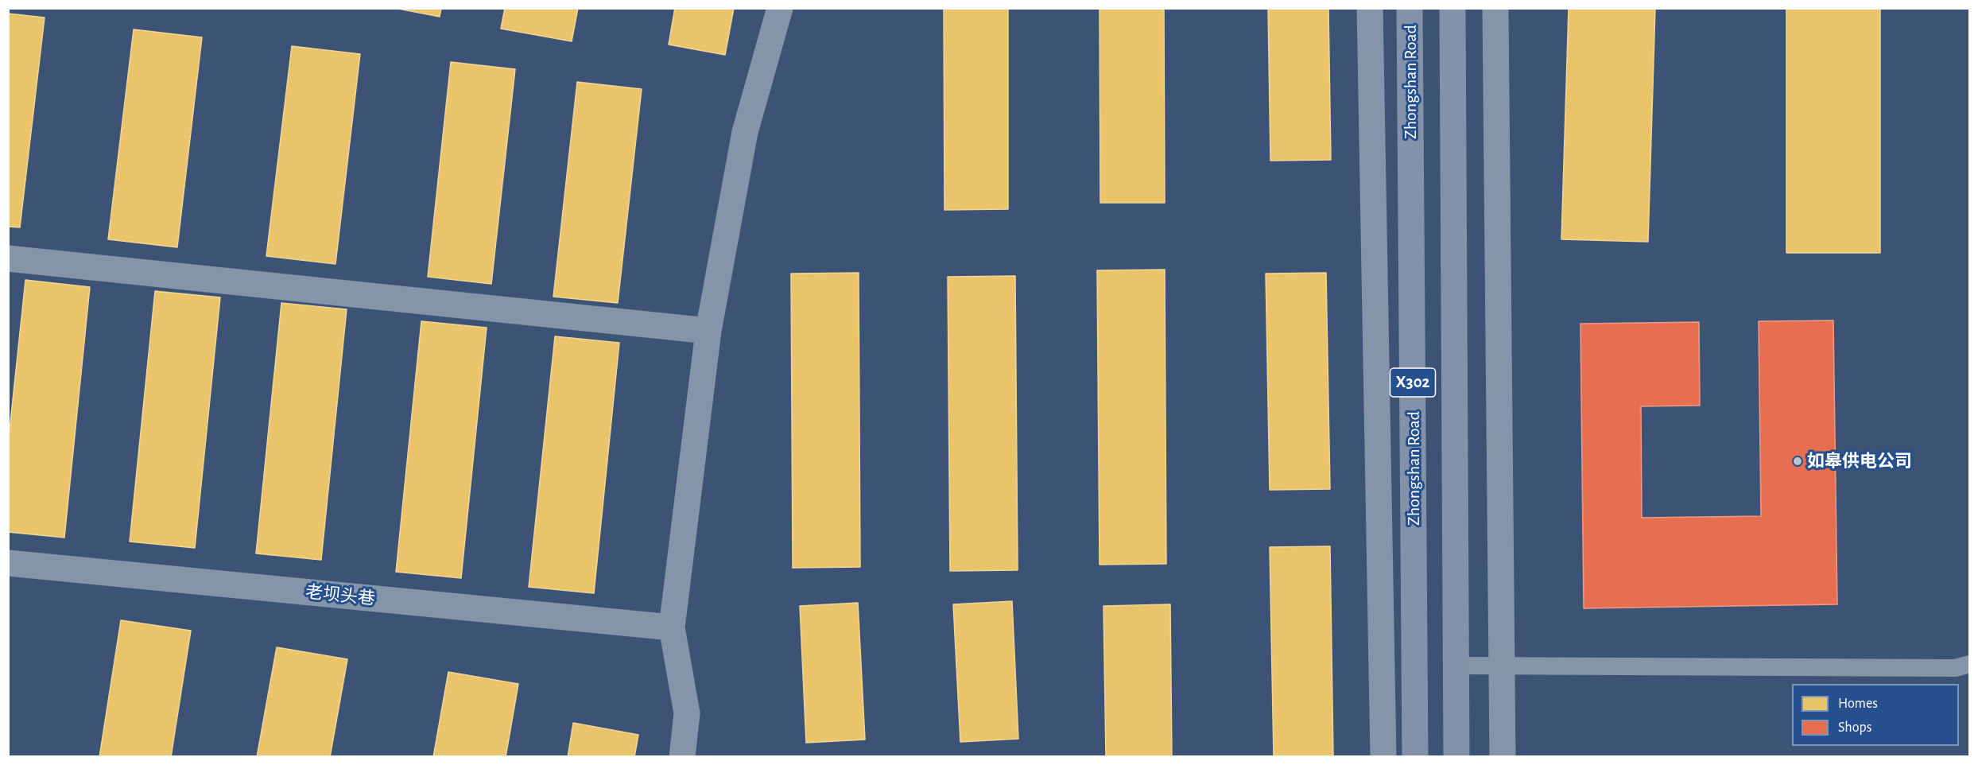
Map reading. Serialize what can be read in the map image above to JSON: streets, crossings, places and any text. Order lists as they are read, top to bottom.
{
  "streets": {
    "main road": ["Zhongshan Road", "X302"],
    "street": ["老坝头巷"]
  },
  "places": ["如皋供电公司"],
  "legend": ["Homes", "Shops"]
}
